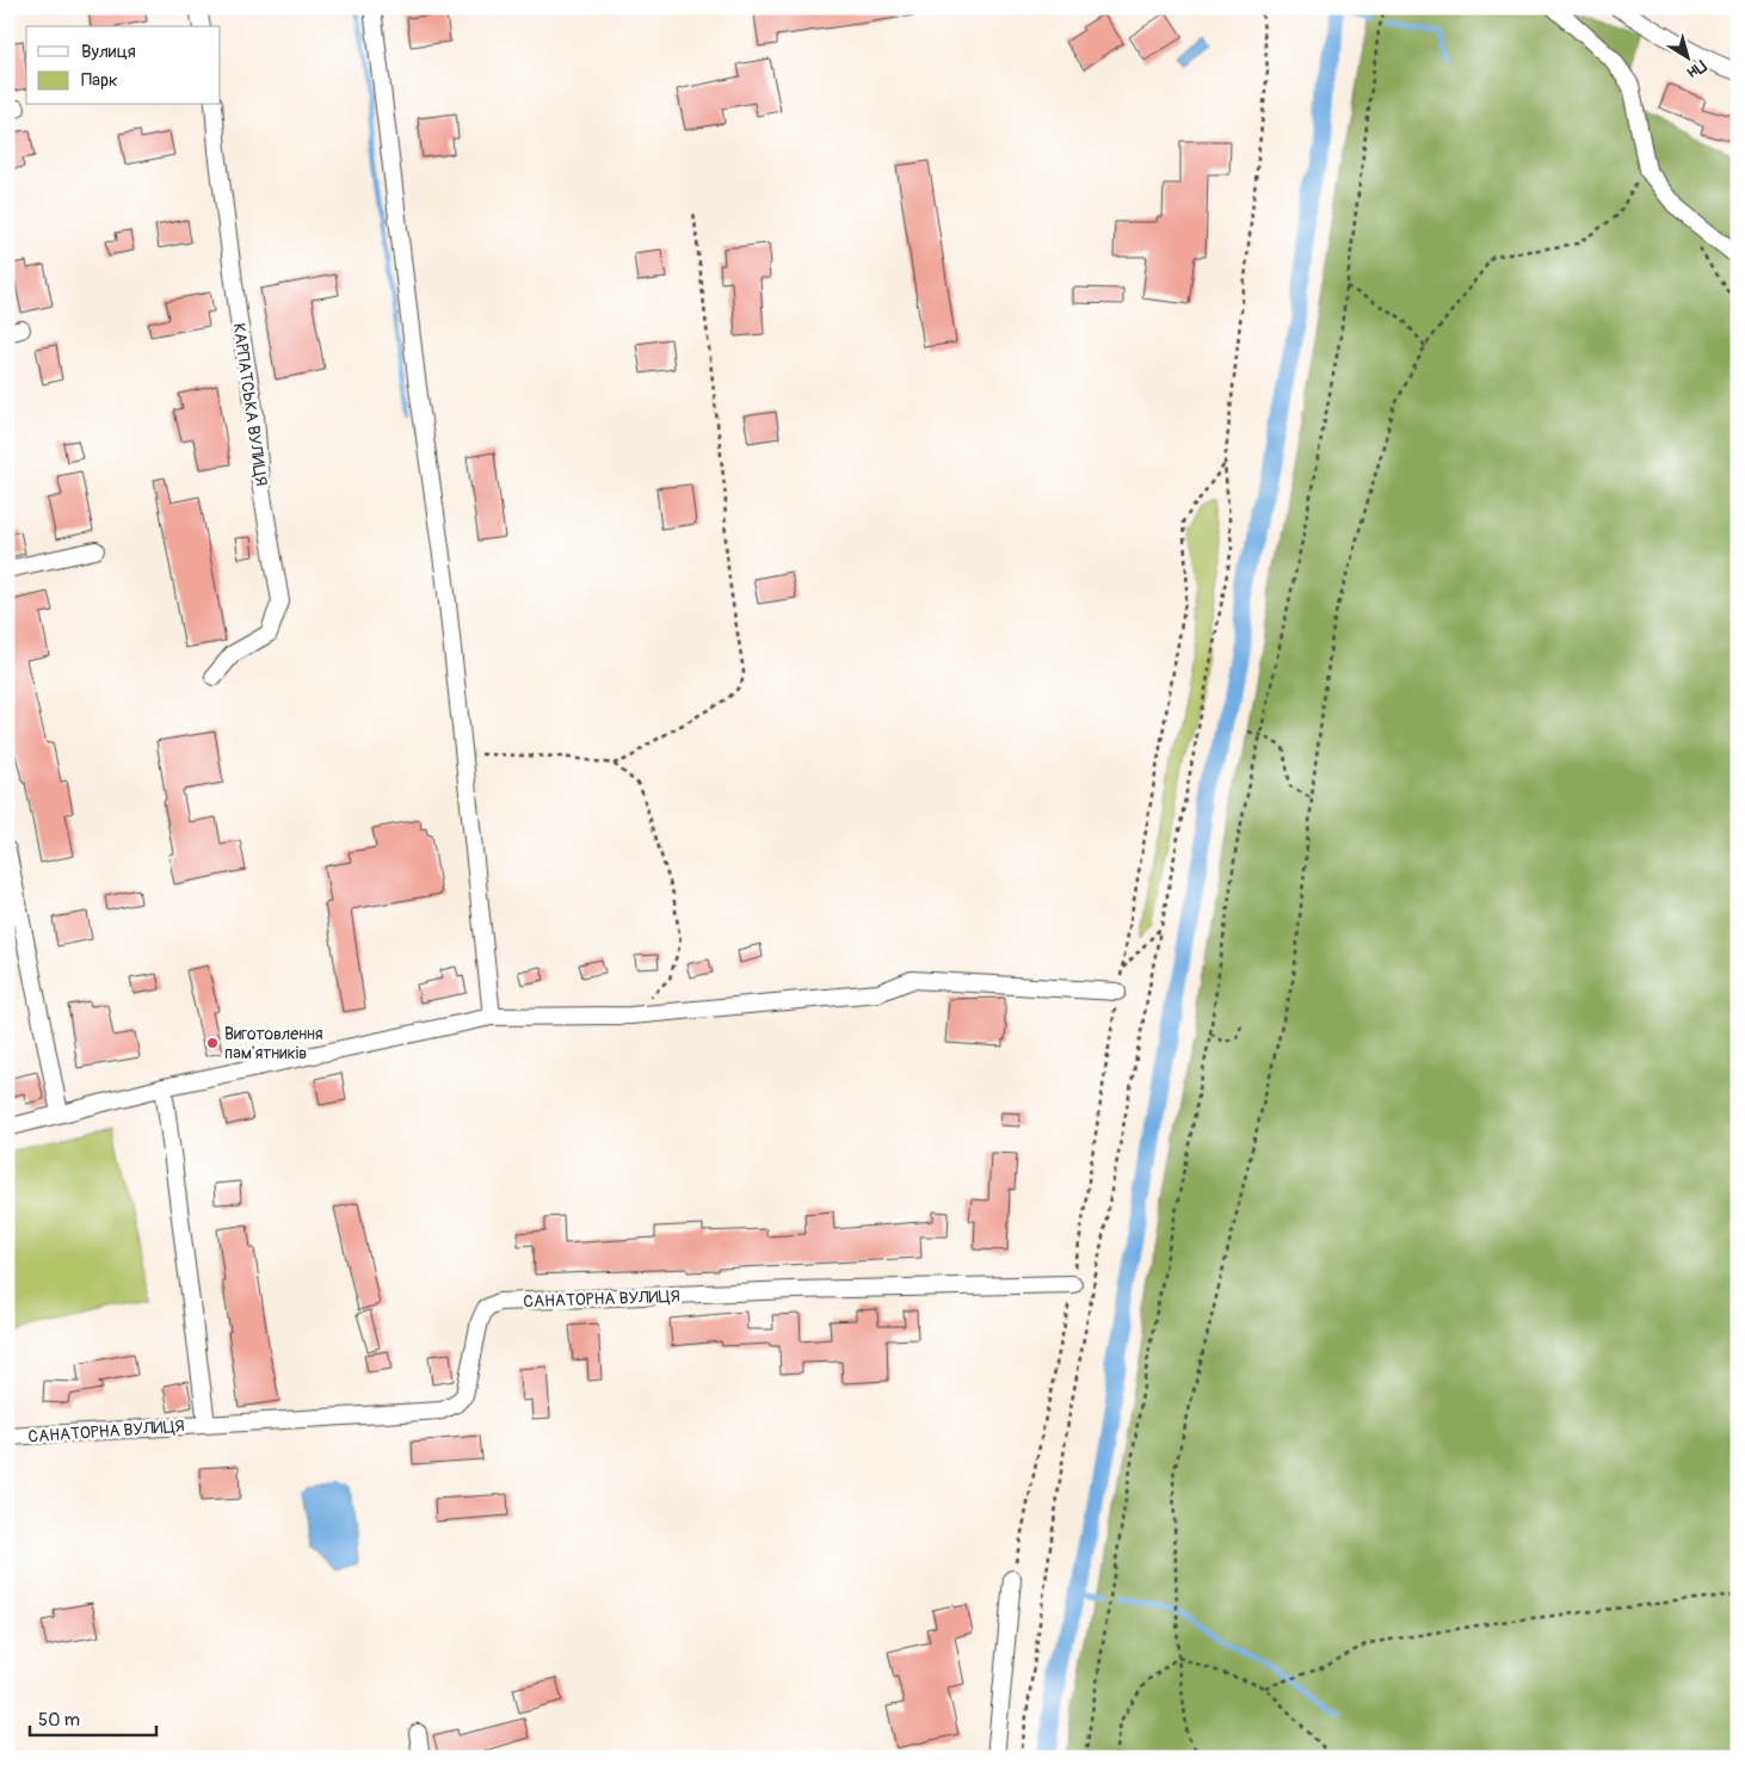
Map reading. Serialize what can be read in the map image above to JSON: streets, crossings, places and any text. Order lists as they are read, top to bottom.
{
  "streets": {
    "street": ["КАРПАТСЬКА ВУЛИЦЯ", "САНАТОРНА ВУЛИЦЯ"]
  },
  "places": ["Виготовлення пам'ятників"],
  "legend": ["Вулиця", "Парк"],
  "scale_bar": "50 m",
  "north": "bottom right"
}
